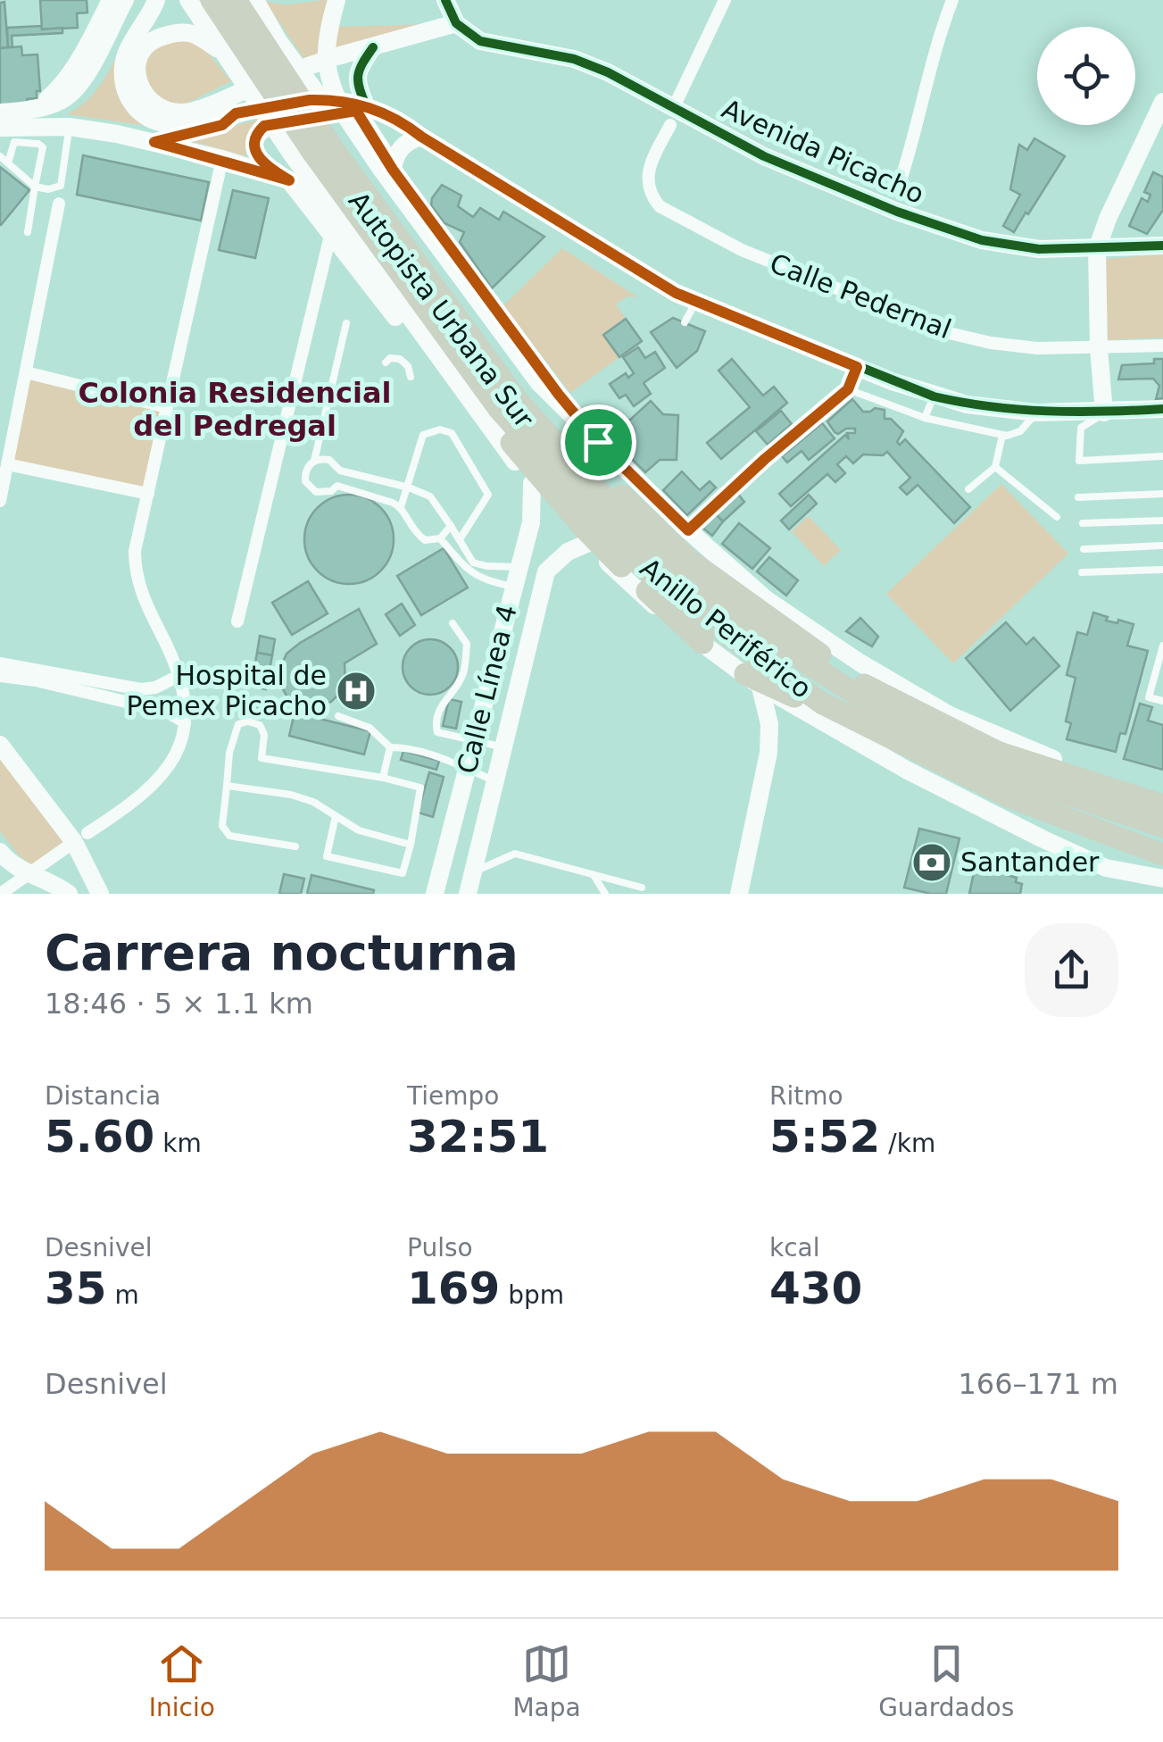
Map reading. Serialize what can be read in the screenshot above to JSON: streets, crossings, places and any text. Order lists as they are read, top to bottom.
{
  "streets": {
    "highway": ["Autopista Urbana Sur", "Anillo Periférico"],
    "main road": ["Avenida Picacho", "Calle Línea 4"],
    "street": ["Calle Pedernal"]
  },
  "crossings": [
    ["Avenida Picacho", "Calle Pedernal"],
    ["Autopista Urbana Sur", "Anillo Periférico"]
  ],
  "districts": ["Colonia Residencial del Pedregal"],
  "places": {
    "hospital": ["Hospital de Pemex Picacho"],
    "bank": ["Santander"]
  },
  "page": {
    "heading": ["Carrera nocturna", "18:46 · 5 × 1.1 km"],
    "stats": [
      ["Distancia", "5.60 km"],
      ["Tiempo", "32:51"],
      ["Ritmo", "5:52 /km"],
      ["Desnivel", "35 m"],
      ["Pulso", "169 bpm"],
      ["kcal", "430"]
    ],
    "chart": ["Desnivel", "166–171 m"],
    "tabs": ["Inicio", "Mapa", "Guardados"]
  }
}
